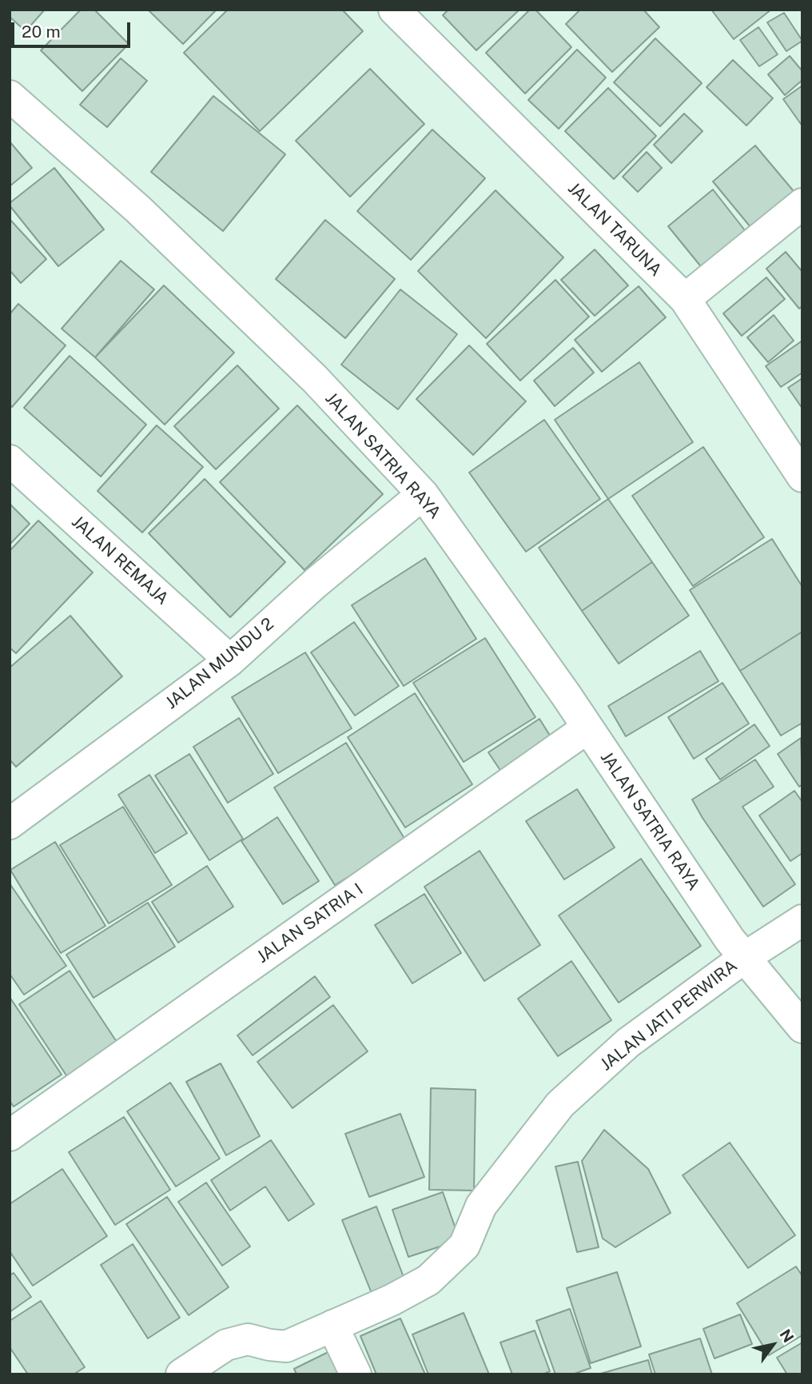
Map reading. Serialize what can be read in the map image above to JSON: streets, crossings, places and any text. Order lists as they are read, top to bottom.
{
  "streets": {
    "street": [
      "JALAN TARUNA",
      "JALAN SATRIA RAYA",
      "JALAN REMAJA",
      "JALAN MUNDU 2",
      "JALAN SATRIA I",
      "JALAN JATI PERWIRA"
    ]
  },
  "crossings": [
    ["JALAN SATRIA RAYA", "JALAN MUNDU 2"],
    ["JALAN SATRIA RAYA", "JALAN SATRIA I"],
    ["JALAN SATRIA RAYA", "JALAN JATI PERWIRA"],
    ["JALAN REMAJA", "JALAN MUNDU 2"]
  ],
  "scale_bar": "20 m",
  "north": "top right"
}
